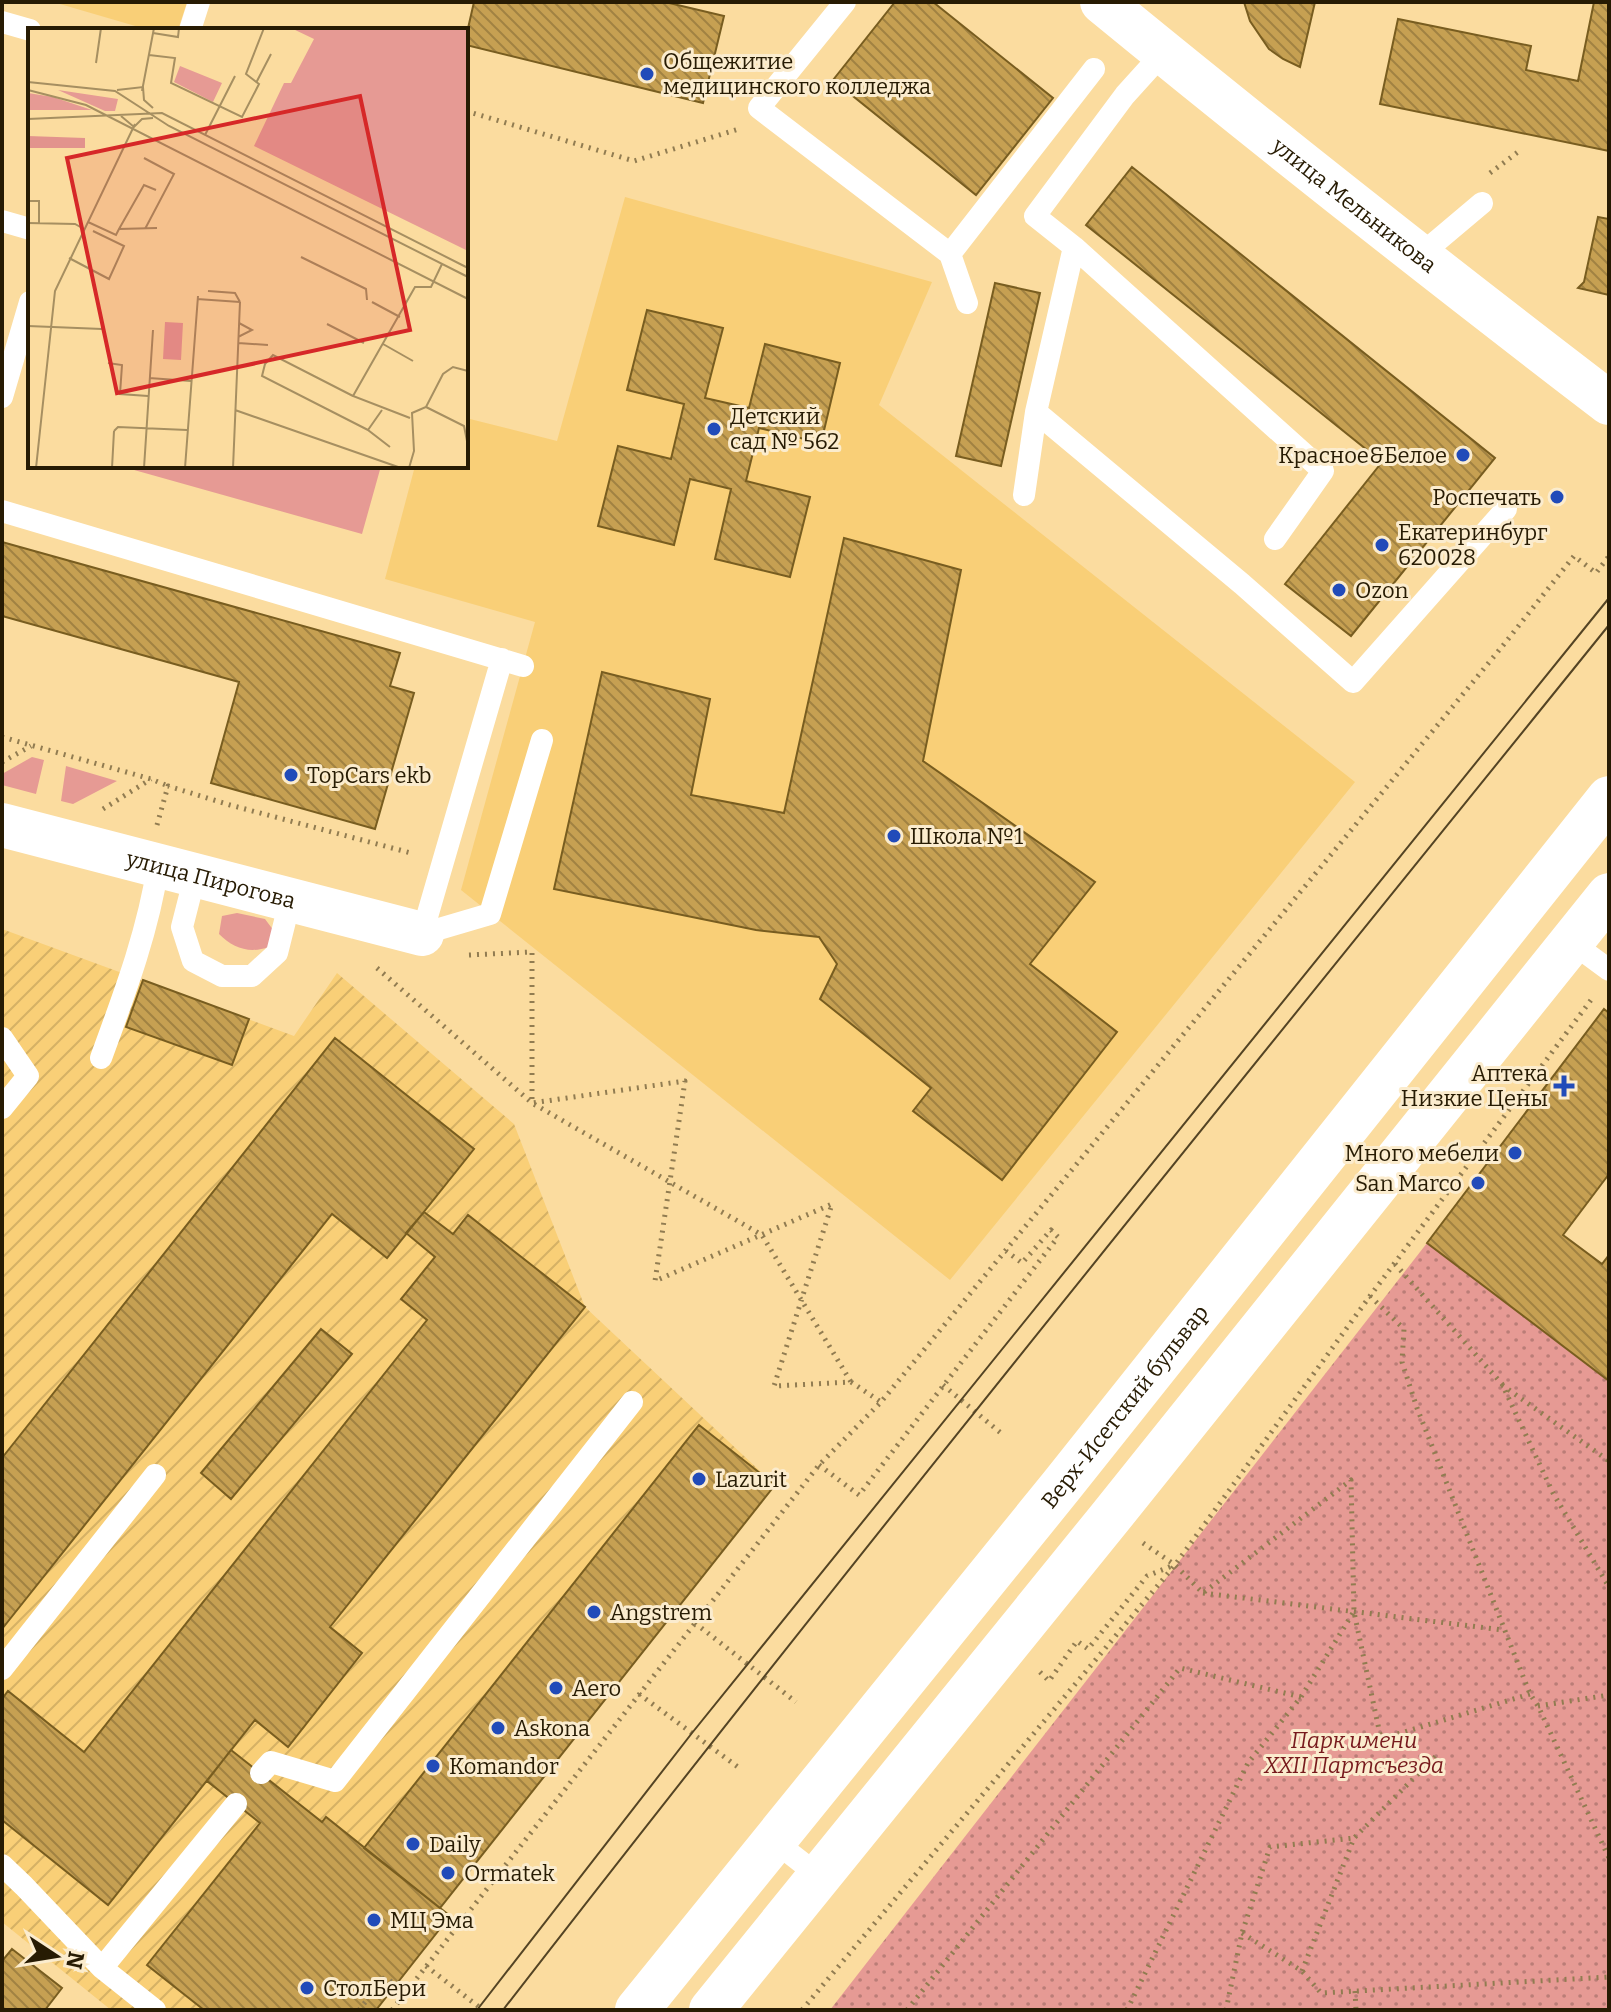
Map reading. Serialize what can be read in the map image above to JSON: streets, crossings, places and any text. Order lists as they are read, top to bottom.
{
  "streets": {
    "main road": ["улица Мельникова", "улица Пирогова", "Верх-Исетский бульвар"]
  },
  "parks": ["Парк имени XXII Партсъезда"],
  "places": {
    "other": [
      "Общежитие медицинского колледжа",
      "Детский сад № 562",
      "Красное&Белое",
      "Роспечать",
      "Екатеринбург 620028",
      "Ozon",
      "TopCars ekb",
      "Школа №1",
      "Много мебели",
      "San Marco",
      "Lazurit",
      "Angstrem",
      "Aero",
      "Askona",
      "Komandor",
      "Daily",
      "Ormatek",
      "МЦ Эма",
      "СтолБери"
    ],
    "health": ["Аптека Низкие Цены"]
  },
  "north": "right"
}
